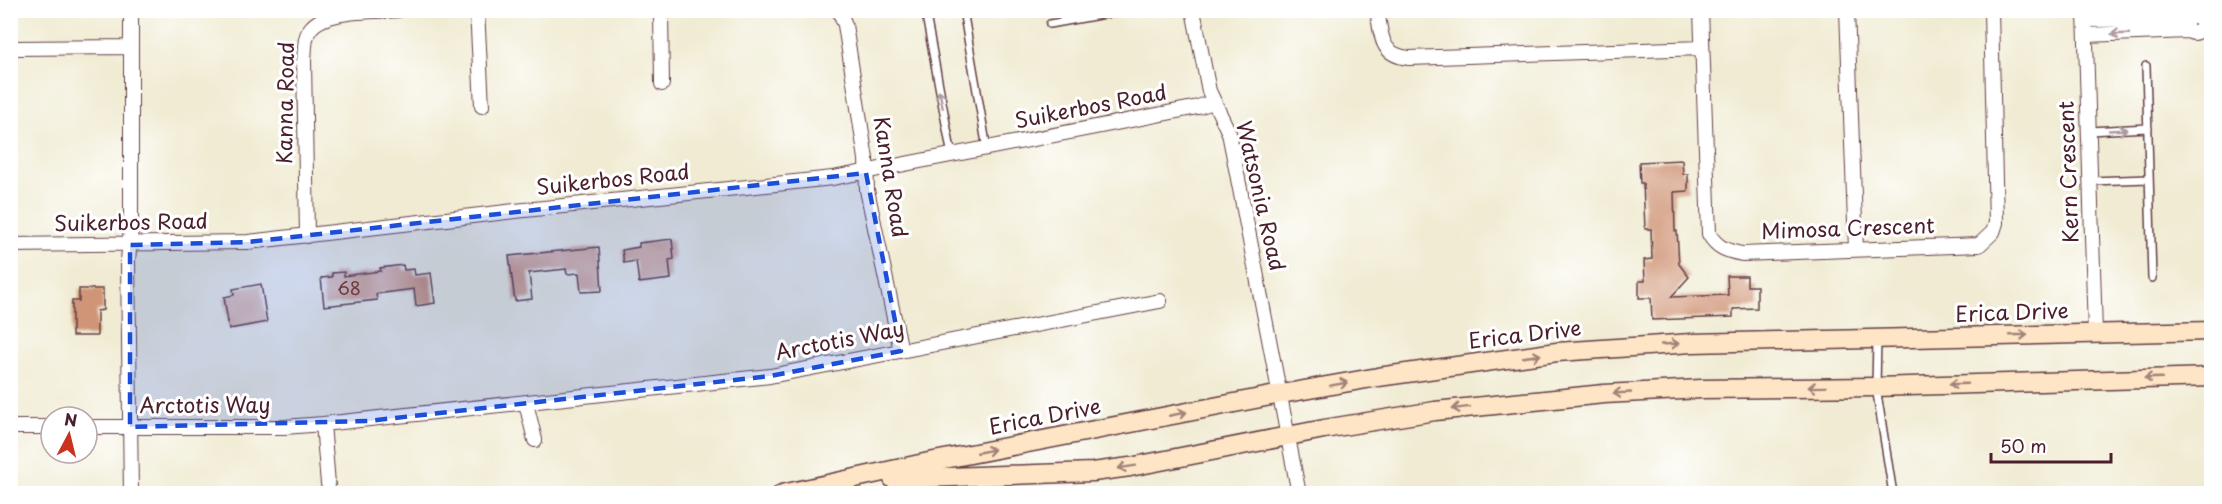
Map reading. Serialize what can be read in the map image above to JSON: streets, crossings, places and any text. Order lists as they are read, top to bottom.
{
  "streets": {
    "main road": ["Erica Drive"],
    "street": [
      "Kanna Road",
      "Suikerbos Road",
      "Kern Crescent",
      "Watsonia Road",
      "Mimosa Crescent",
      "Arctotis Way"
    ]
  },
  "crossings": [
    ["Kanna Road", "Suikerbos Road"],
    ["Kanna Road", "Arctotis Way"],
    ["Suikerbos Road", "Watsonia Road"],
    ["Kern Crescent", "Erica Drive"],
    ["Watsonia Road", "Erica Drive"]
  ],
  "house_numbers": ["68"],
  "scale_bar": "50 m",
  "north": "top"
}
